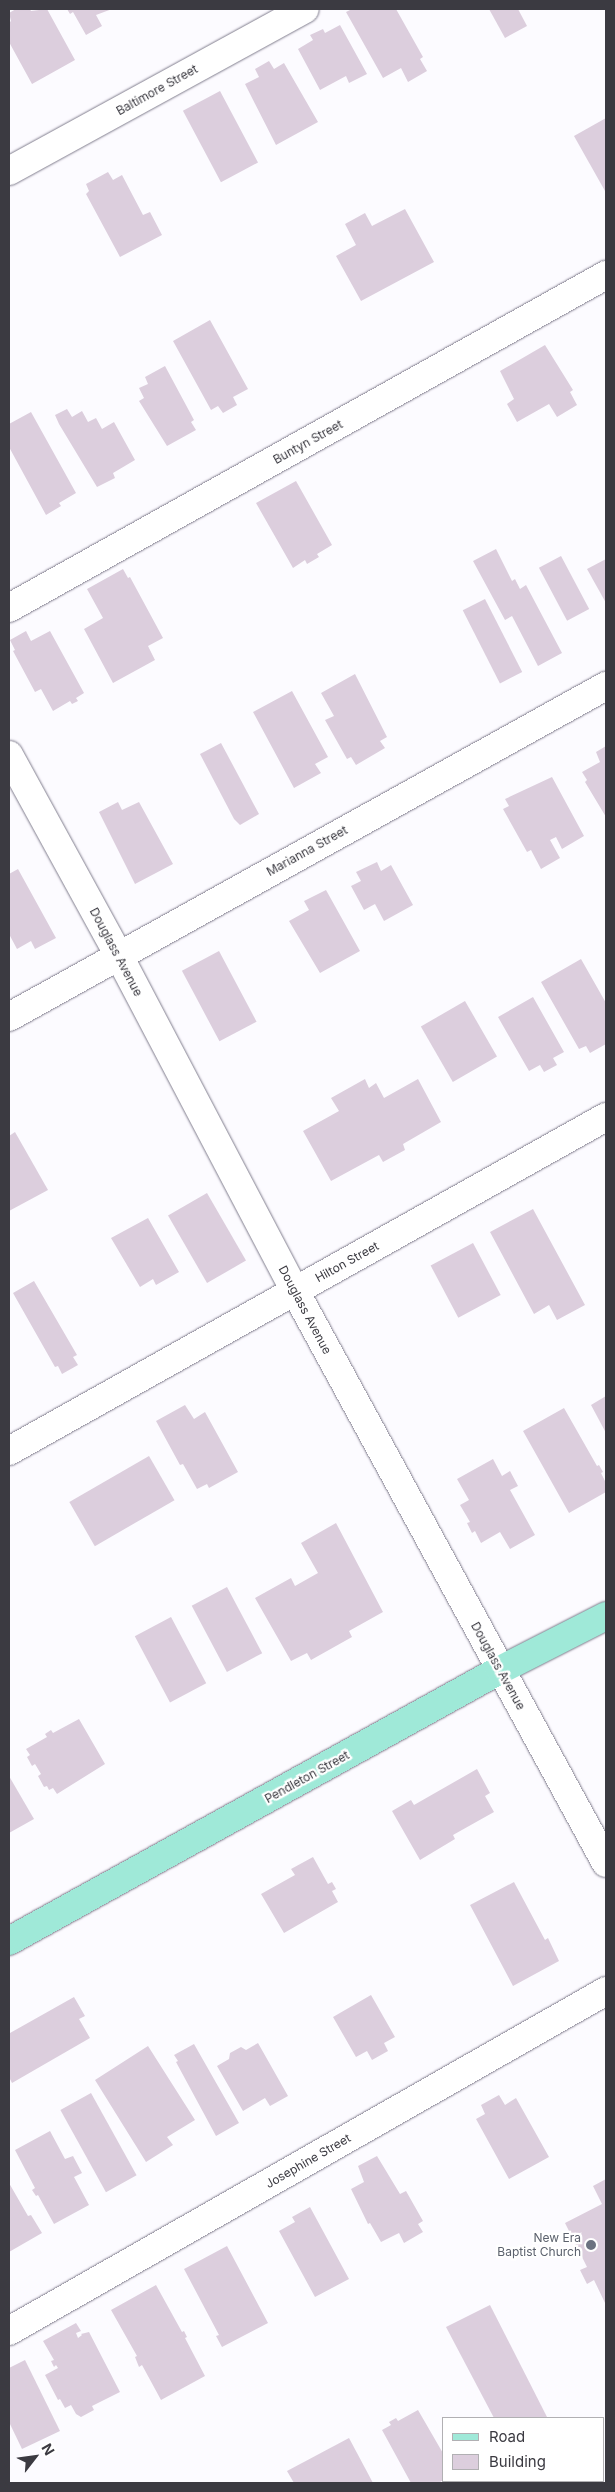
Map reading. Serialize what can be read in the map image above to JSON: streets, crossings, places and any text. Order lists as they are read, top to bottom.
{
  "streets": {
    "main road": ["Pendleton Street"],
    "street": [
      "Baltimore Street",
      "Buntyn Street",
      "Marianna Street",
      "Douglass Avenue",
      "Hilton Street",
      "Josephine Street"
    ]
  },
  "crossings": [
    ["Marianna Street", "Douglass Avenue"],
    ["Douglass Avenue", "Hilton Street"],
    ["Douglass Avenue", "Pendleton Street"]
  ],
  "places": ["New Era Baptist Church"],
  "legend": ["Road", "Building"],
  "north": "top right"
}
